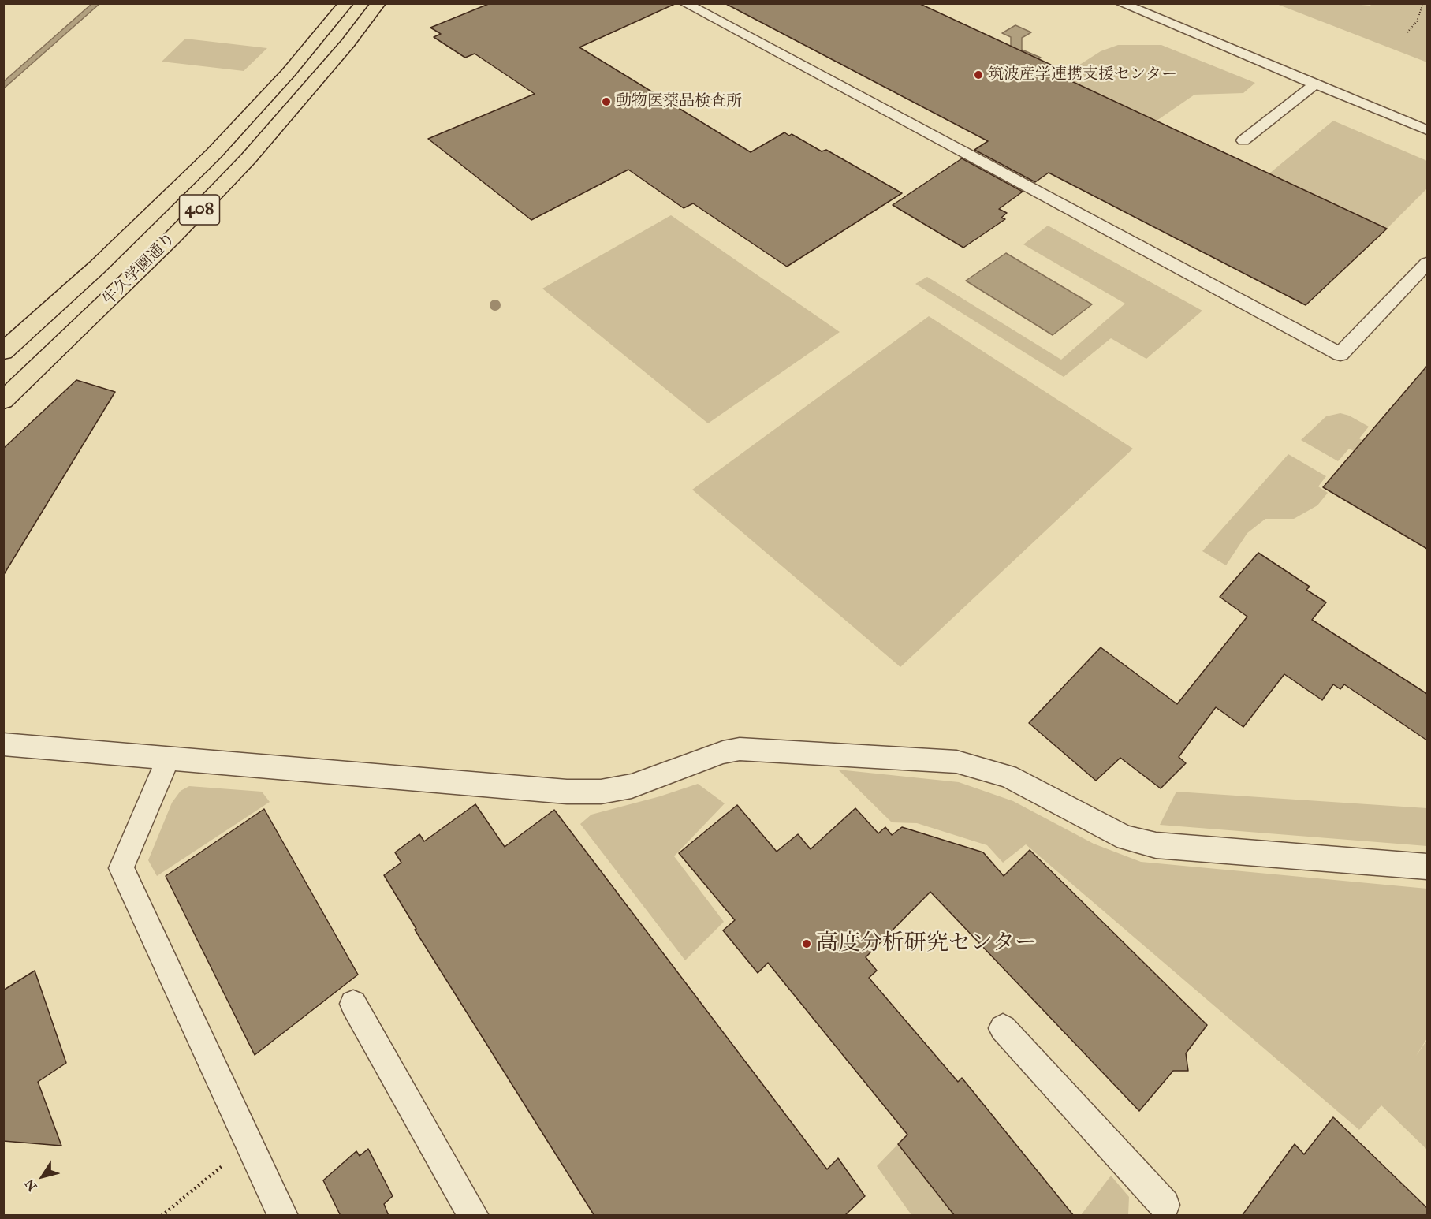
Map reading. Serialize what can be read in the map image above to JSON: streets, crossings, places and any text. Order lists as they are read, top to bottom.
{
  "streets": {
    "highway": ["408", "牛久学園通り"]
  },
  "places": ["筑波産学連携支援センター", "動物医薬品検査所", "高度分析研究センター"],
  "north": "bottom left"
}
